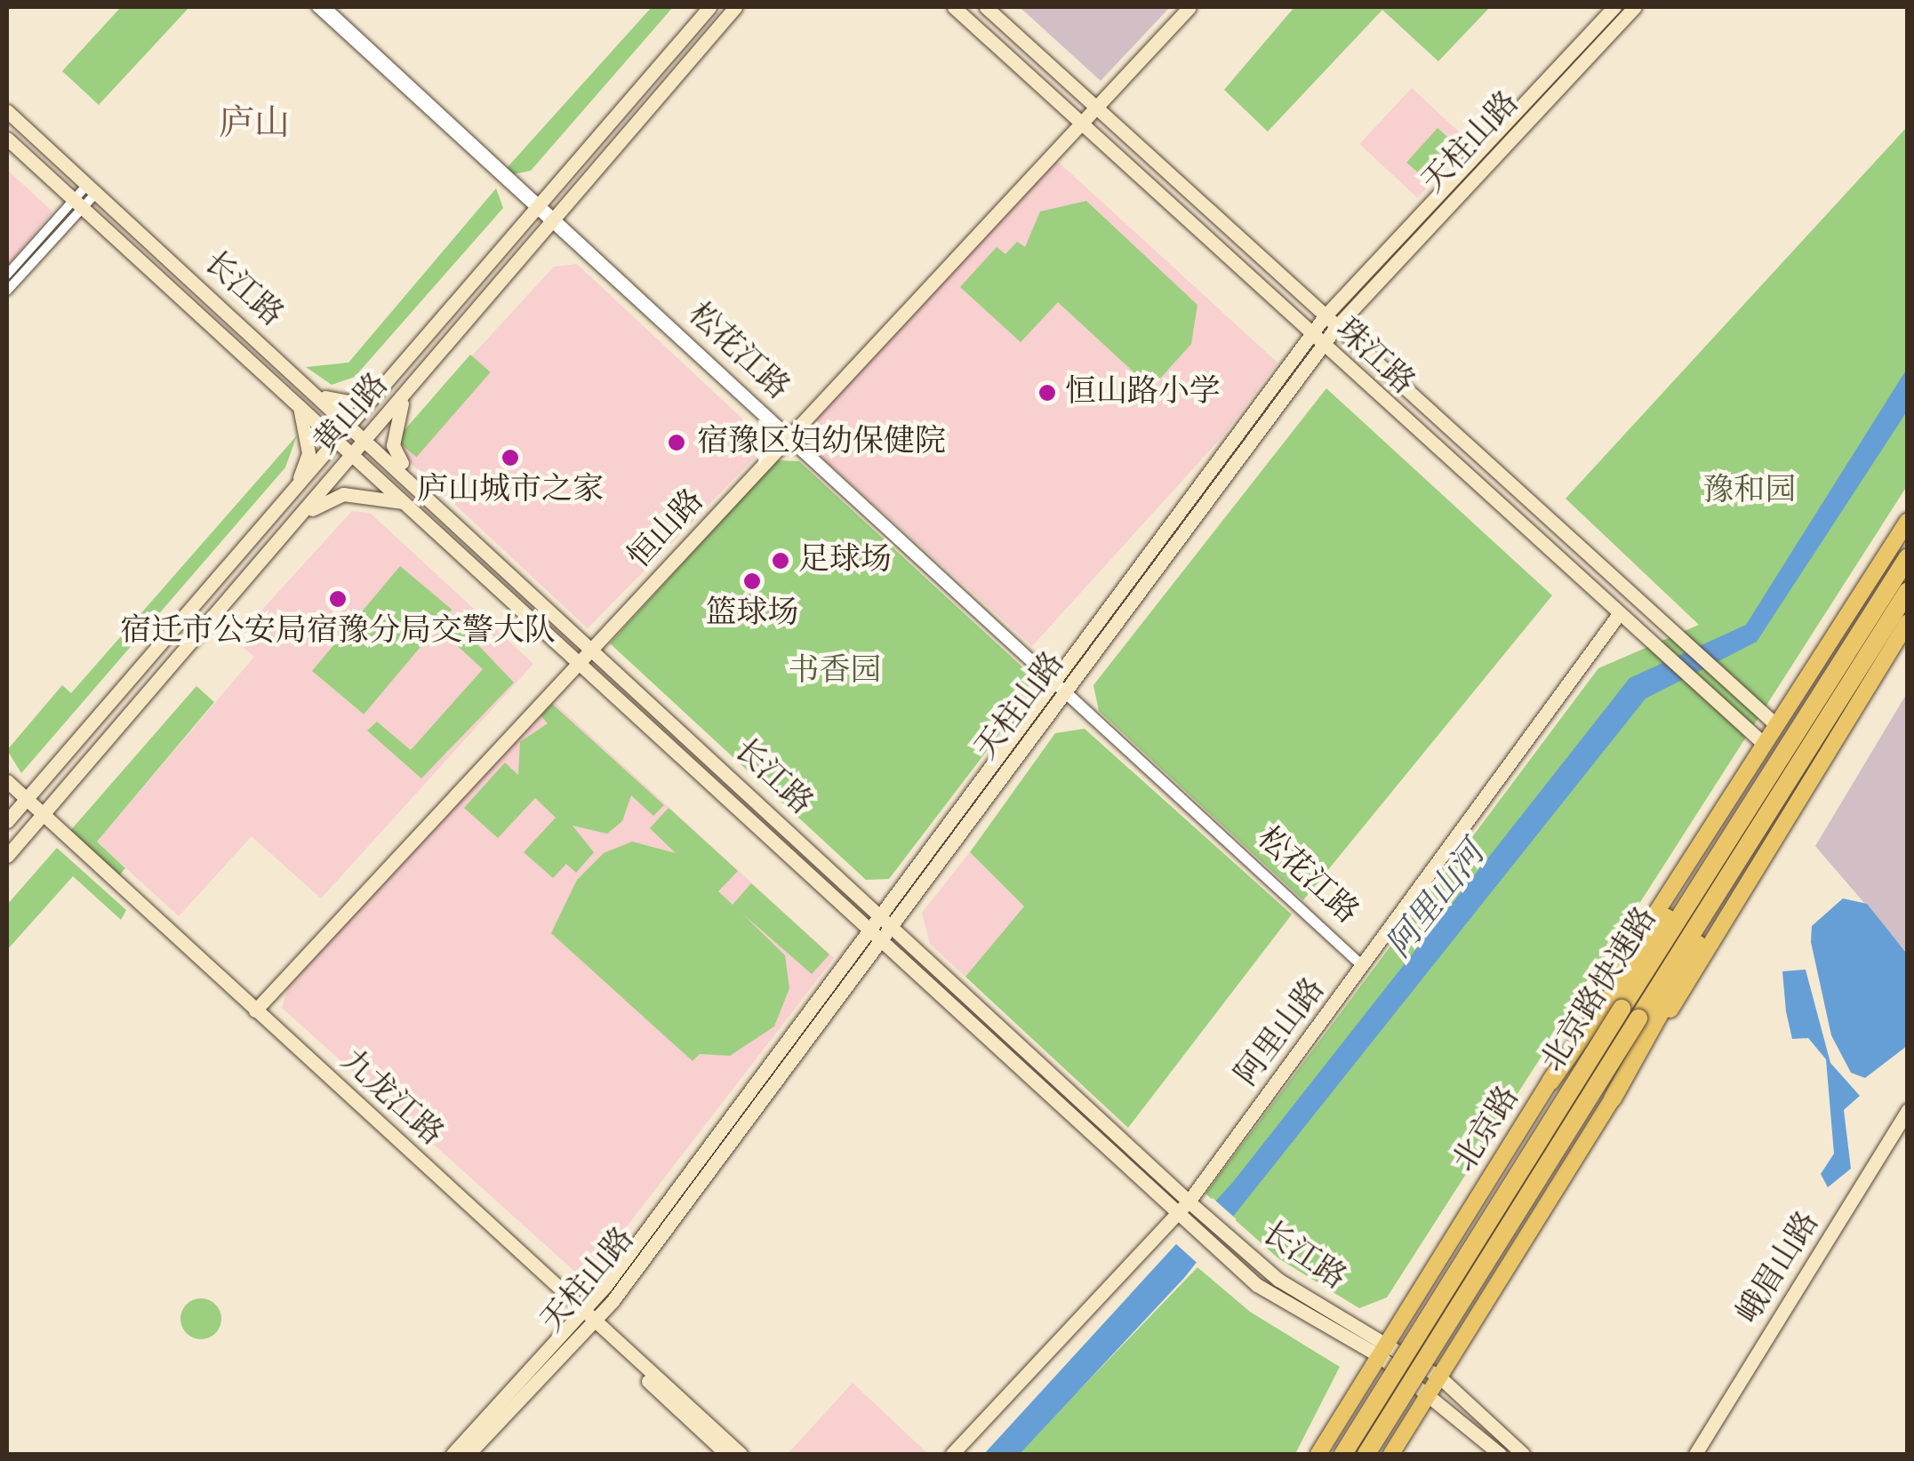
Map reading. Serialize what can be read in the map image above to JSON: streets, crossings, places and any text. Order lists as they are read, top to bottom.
{
  "streets": {
    "highway": ["北京路快速路"],
    "main road": ["北京路"],
    "street": [
      "天柱山路",
      "长江路",
      "松花江路",
      "珠江路",
      "黄山路",
      "恒山路",
      "阿里山路",
      "九龙江路",
      "峨眉山路"
    ]
  },
  "crossings": [
    ["天柱山路", "长江路"],
    ["天柱山路", "松花江路"],
    ["天柱山路", "珠江路"],
    ["天柱山路", "九龙江路"],
    ["长江路", "黄山路"],
    ["长江路", "恒山路"],
    ["长江路", "阿里山路"],
    ["长江路", "北京路"],
    ["松花江路", "黄山路"],
    ["松花江路", "恒山路"],
    ["松花江路", "阿里山路"],
    ["珠江路", "恒山路"],
    ["珠江路", "阿里山路"],
    ["珠江路", "北京路"],
    ["黄山路", "九龙江路"],
    ["恒山路", "九龙江路"]
  ],
  "districts": ["庐山"],
  "water": ["阿里山河"],
  "parks": ["豫和园", "书香园"],
  "places": [
    "恒山路小学",
    "宿豫区妇幼保健院",
    "庐山城市之家",
    "足球场",
    "篮球场",
    "宿迁市公安局宿豫分局交警大队"
  ]
}
